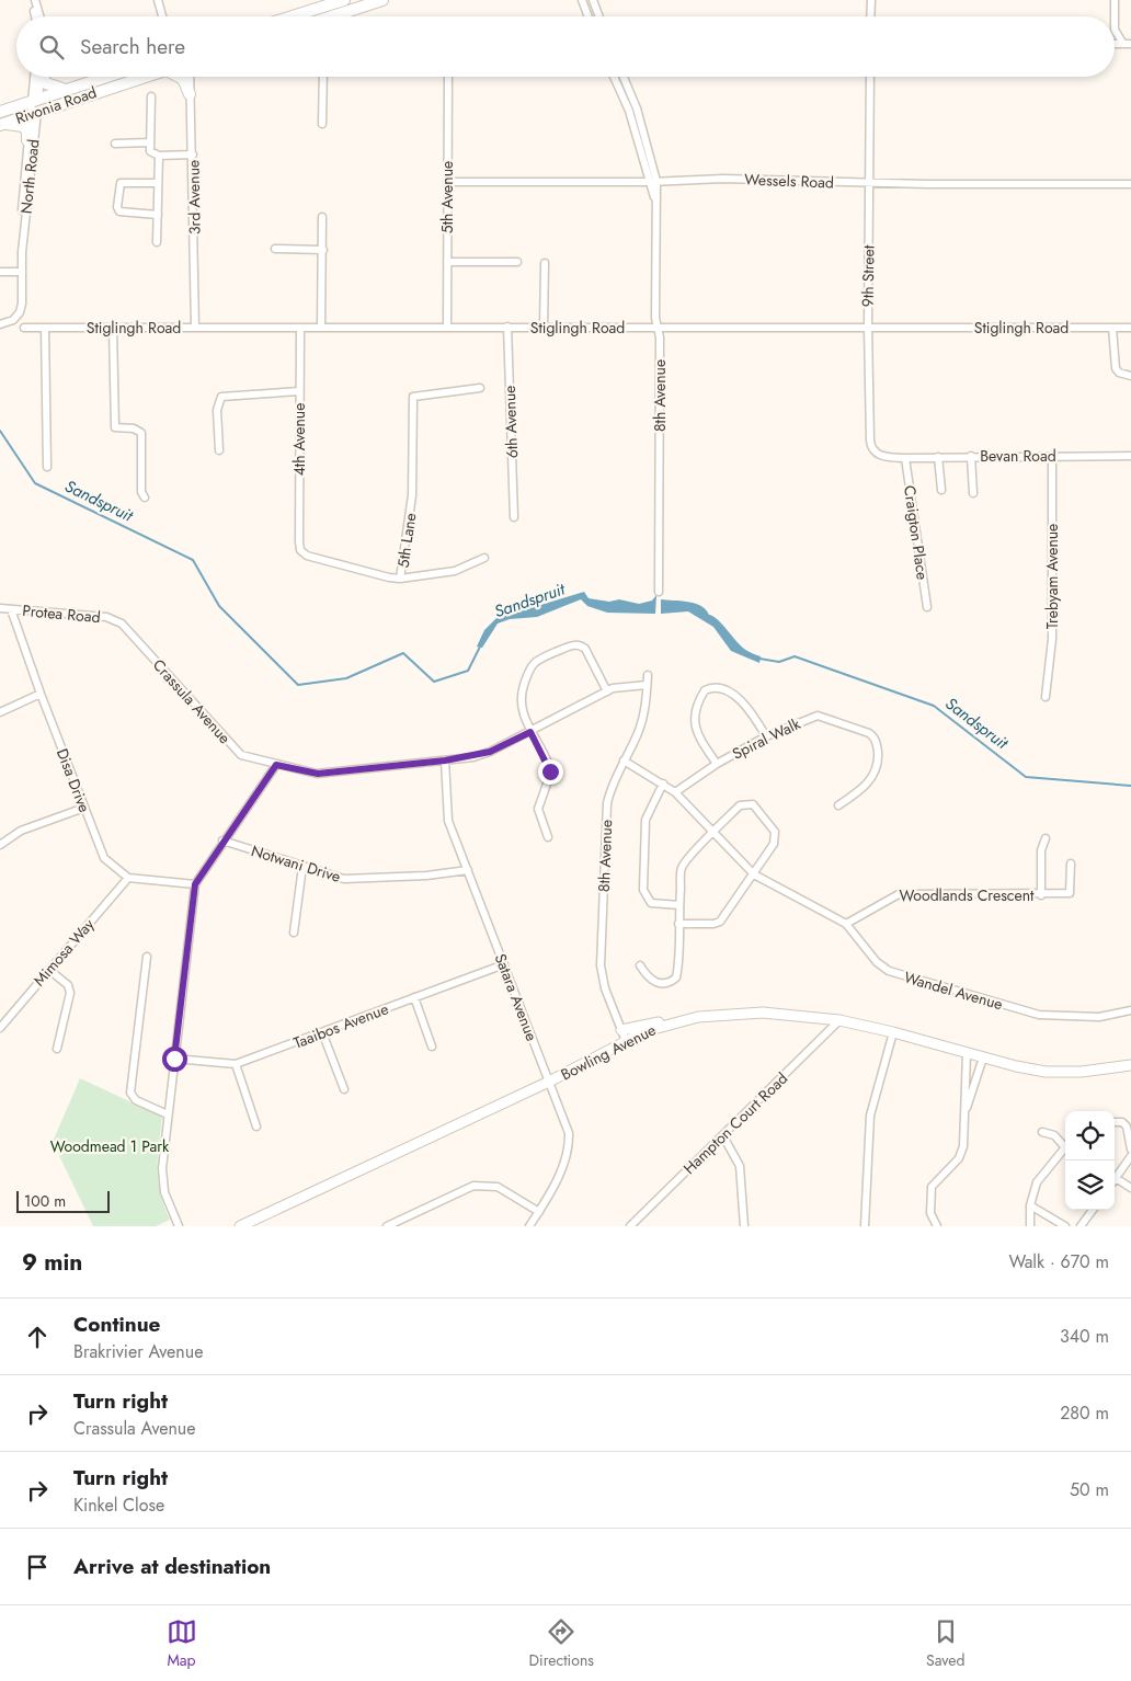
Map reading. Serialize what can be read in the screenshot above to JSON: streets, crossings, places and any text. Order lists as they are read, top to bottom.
{
  "streets": {
    "main road": ["Rivonia Road", "Bowling Avenue"],
    "street": [
      "North Road",
      "Wessels Road",
      "3rd Avenue",
      "5th Avenue",
      "9th Street",
      "Stiglingh Road",
      "8th Avenue",
      "6th Avenue",
      "4th Avenue",
      "Bevan Road",
      "Craigton Place",
      "5th Lane",
      "Trebyam Avenue",
      "Protea Road",
      "Crassula Avenue",
      "Spiral Walk",
      "Disa Drive",
      "Notwani Drive",
      "Woodlands Crescent",
      "Mimosa Way",
      "Wandel Avenue",
      "Satara Avenue",
      "Taaibos Avenue",
      "Hampton Court Road"
    ]
  },
  "crossings": [
    ["Rivonia Road", "North Road"],
    ["Wessels Road", "5th Avenue"],
    ["Wessels Road", "9th Street"],
    ["Wessels Road", "8th Avenue"],
    ["3rd Avenue", "Stiglingh Road"],
    ["5th Avenue", "Stiglingh Road"],
    ["9th Street", "Stiglingh Road"],
    ["9th Street", "Bevan Road"],
    ["9th Street", "Craigton Place"],
    ["Stiglingh Road", "8th Avenue"],
    ["Stiglingh Road", "6th Avenue"],
    ["Stiglingh Road", "4th Avenue"],
    ["8th Avenue", "Crassula Avenue"],
    ["8th Avenue", "Wandel Avenue"],
    ["8th Avenue", "Bowling Avenue"],
    ["4th Avenue", "5th Lane"],
    ["Bevan Road", "Craigton Place"],
    ["Bevan Road", "Trebyam Avenue"],
    ["Protea Road", "Crassula Avenue"],
    ["Protea Road", "Disa Drive"],
    ["Crassula Avenue", "Satara Avenue"],
    ["Spiral Walk", "Wandel Avenue"],
    ["Disa Drive", "Mimosa Way"],
    ["Notwani Drive", "Satara Avenue"],
    ["Woodlands Crescent", "Wandel Avenue"],
    ["Satara Avenue", "Taaibos Avenue"],
    ["Satara Avenue", "Bowling Avenue"],
    ["Bowling Avenue", "Hampton Court Road"]
  ],
  "water": ["Sandspruit"],
  "parks": ["Woodmead 1 Park"],
  "scale_bar": "100 m",
  "page": {
    "search": "Search here",
    "scale": "100 m",
    "heading": ["9 min", "Walk · 670 m"],
    "list": [
      ["Continue", "Brakrivier Avenue", "340 m"],
      ["Turn right", "Crassula Avenue", "280 m"],
      ["Turn right", "Kinkel Close", "50 m"],
      "Arrive at destination"
    ],
    "nav": ["Map", "Directions", "Saved"]
  }
}
